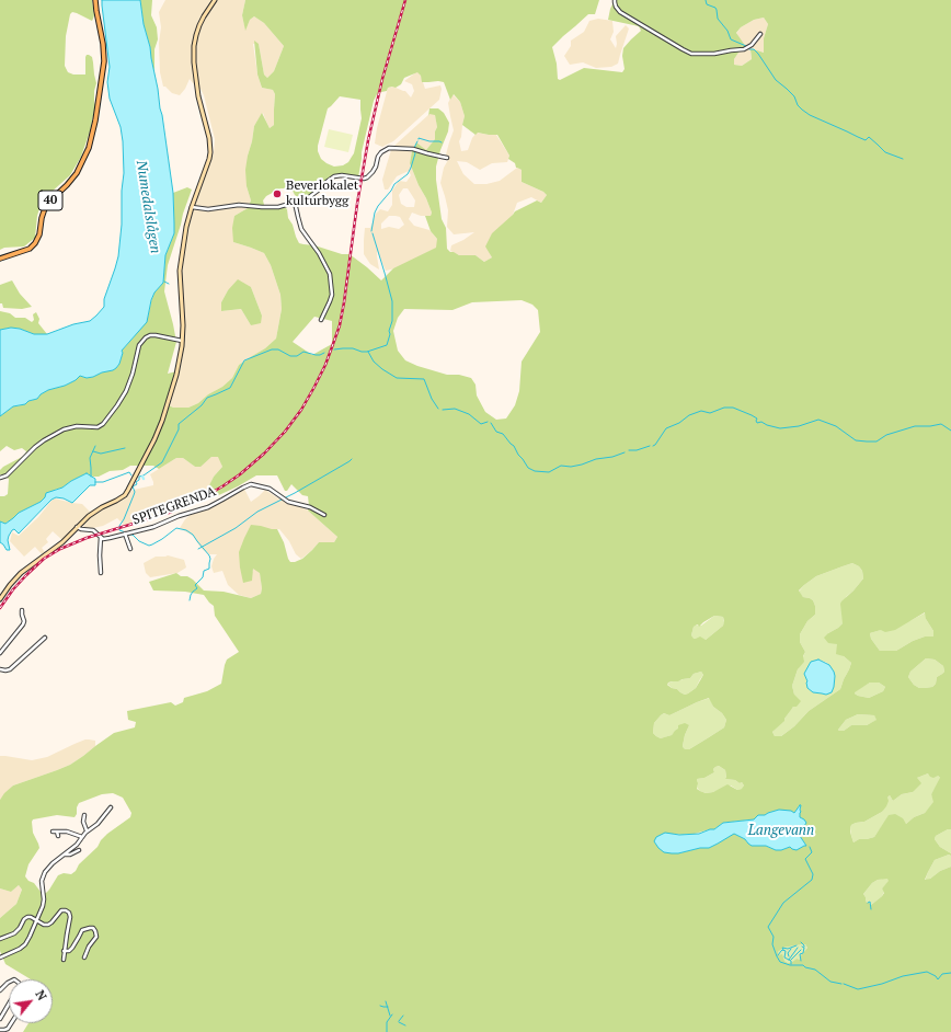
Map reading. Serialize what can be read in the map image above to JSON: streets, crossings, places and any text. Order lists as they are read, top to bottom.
{
  "streets": {
    "main road": ["40"],
    "street": ["SPITEGRENDA"]
  },
  "water": ["Numedalslågen", "Langevann"],
  "places": ["Beverlokalet kulturbygg"],
  "north": "top right"
}
